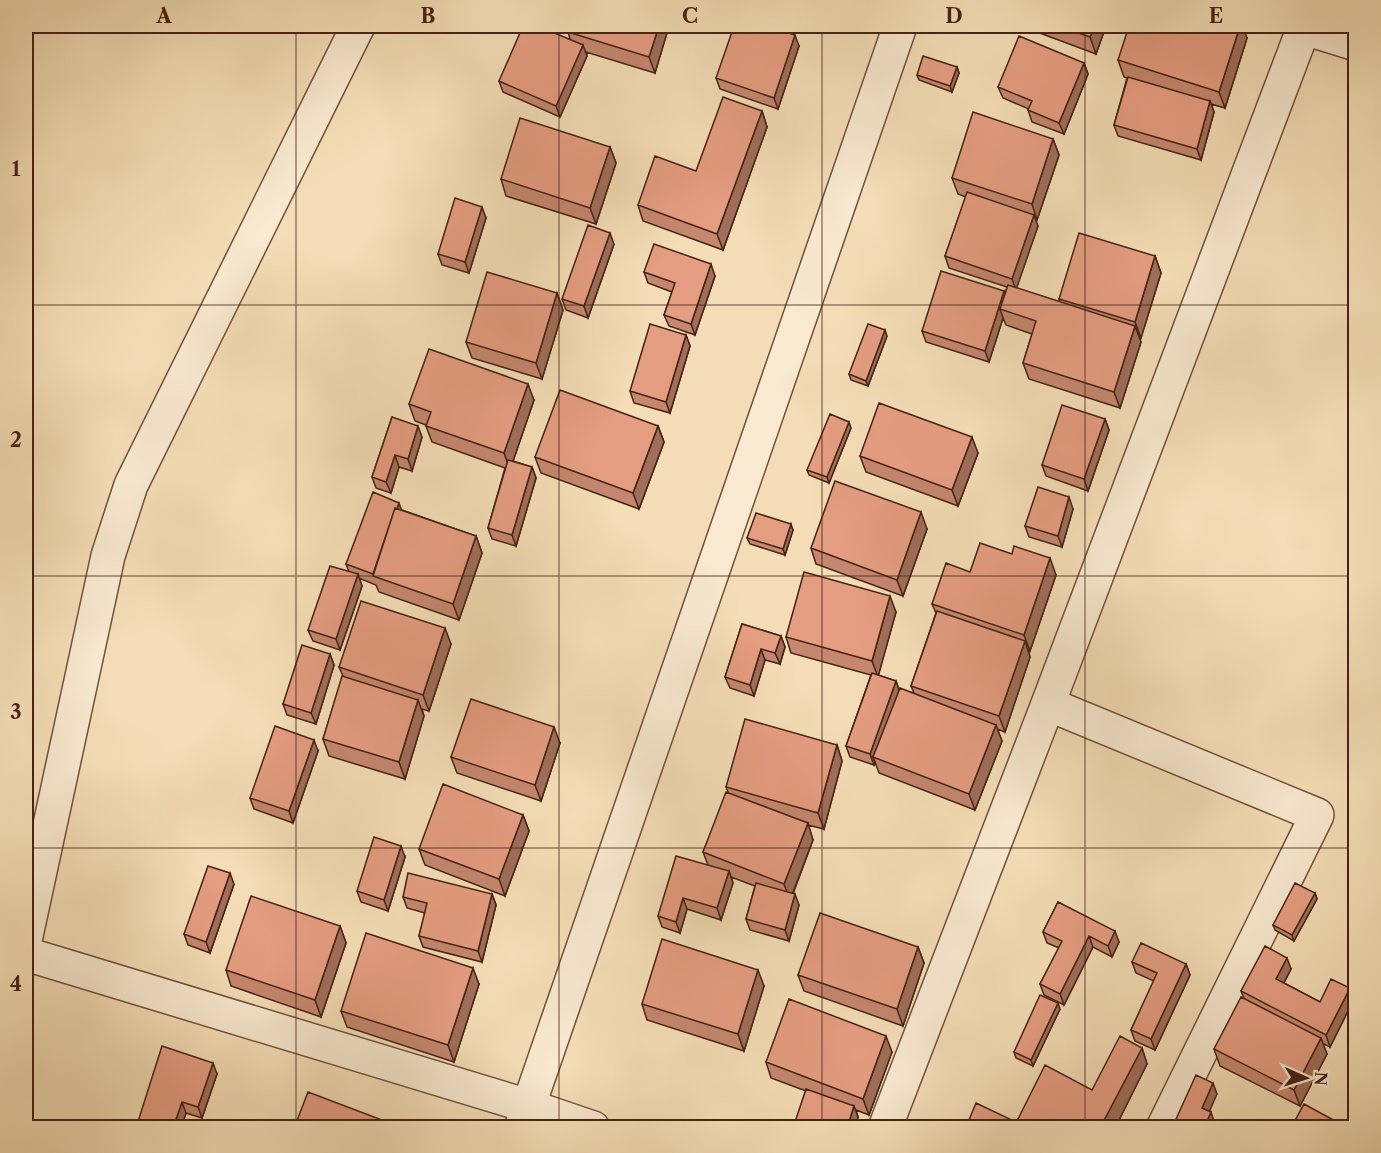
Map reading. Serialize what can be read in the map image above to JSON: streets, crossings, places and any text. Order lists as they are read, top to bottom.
{
  "north": "right",
  "grid": {
    "columns": [
      "A",
      "B",
      "C",
      "D",
      "E"
    ],
    "rows": [
      "1",
      "2",
      "3",
      "4"
    ]
  }
}
